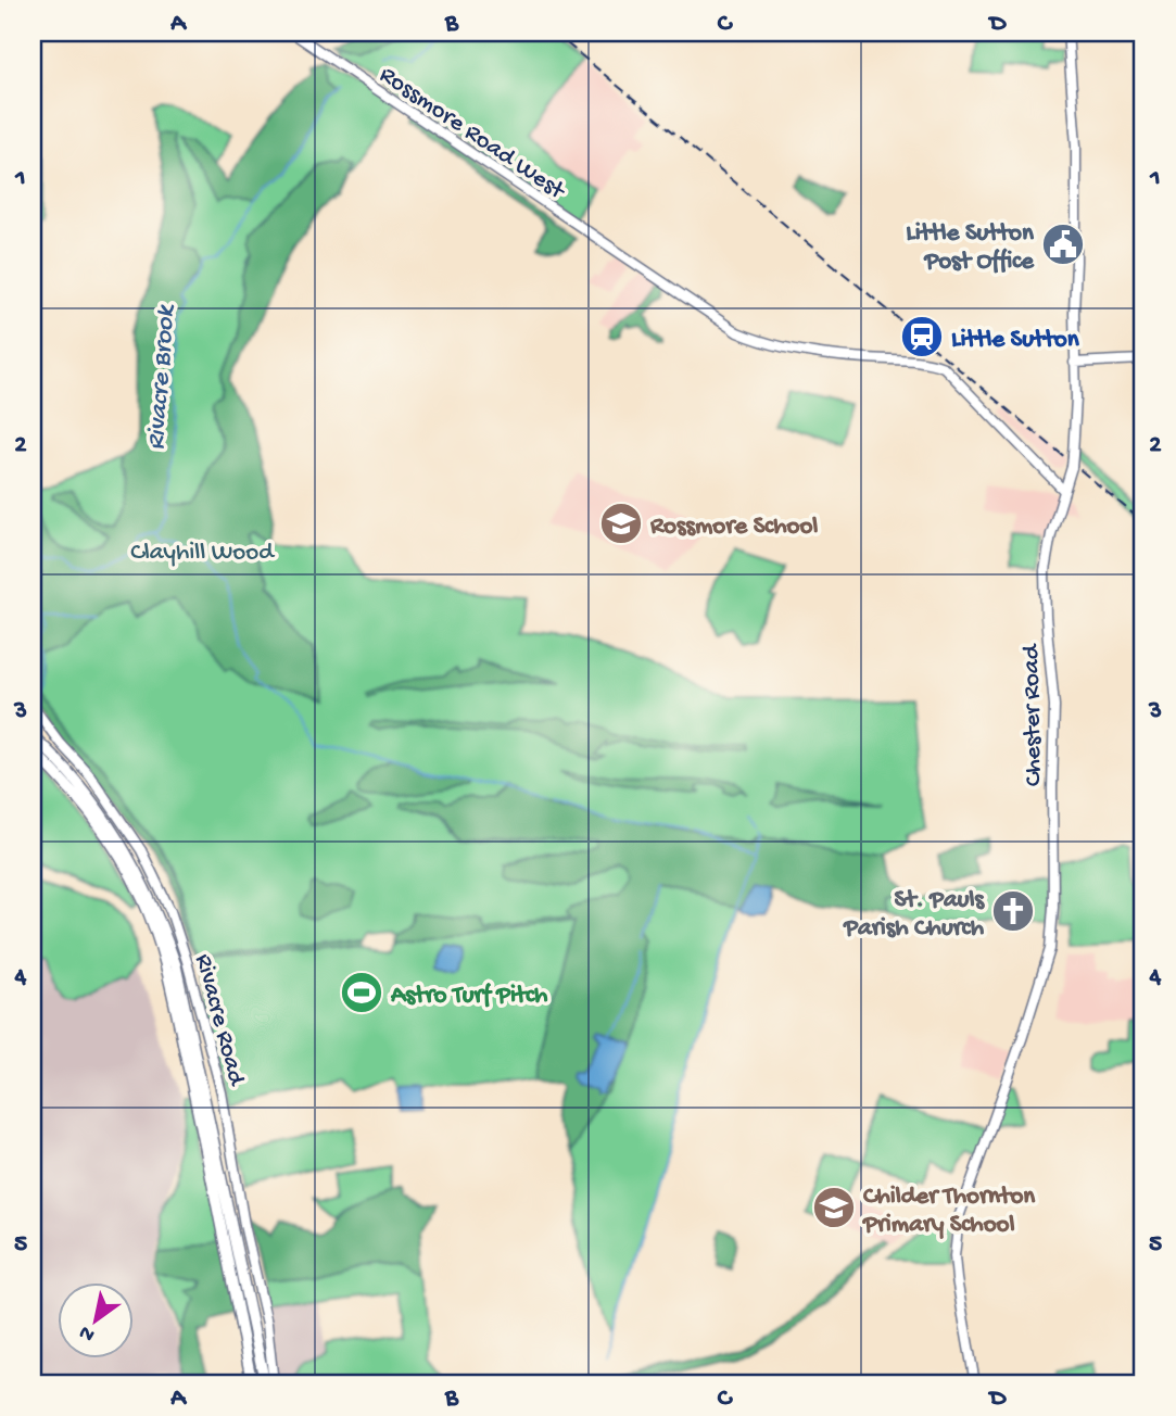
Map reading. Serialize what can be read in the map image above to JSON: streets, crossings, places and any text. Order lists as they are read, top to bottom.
{
  "streets": {
    "main road": ["Rossmore Road West", "Chester Road", "Rivacre Road"]
  },
  "crossings": [
    ["Rossmore Road West", "Chester Road"]
  ],
  "water": ["Rivacre Brook"],
  "parks": ["Clayhill Wood"],
  "places": {
    "public building": ["Little Sutton Post Office"],
    "station": ["Little Sutton"],
    "school or university": ["Rossmore School", "Childer Thornton Primary School"],
    "church": ["St. Pauls Parish Church"],
    "sports": ["Astro Turf Pitch"]
  },
  "north": "bottom left",
  "grid": {
    "columns": [
      "A",
      "B",
      "C",
      "D"
    ],
    "rows": [
      "1",
      "2",
      "3",
      "4",
      "5"
    ]
  }
}
